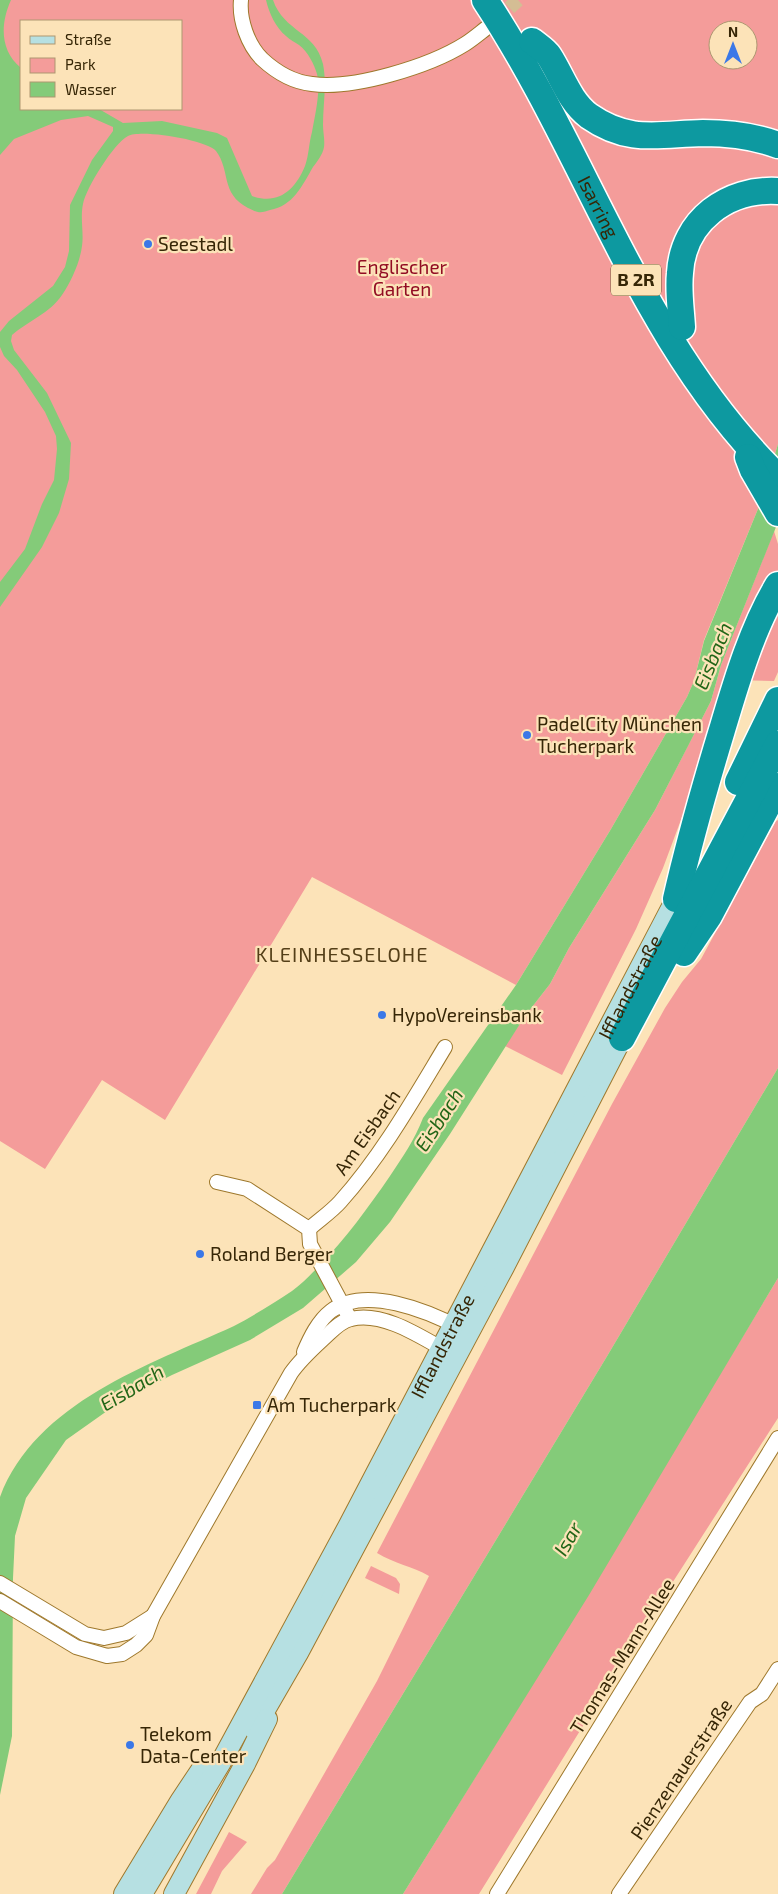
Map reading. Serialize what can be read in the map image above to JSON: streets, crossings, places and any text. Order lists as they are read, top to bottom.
{
  "streets": {
    "highway": ["Isarring", "B 2R"],
    "main road": ["Ifflandstraße"],
    "street": ["Am Eisbach", "Thomas-Mann-Allee", "Pienzenauerstraße"]
  },
  "districts": ["KLEINHESSELOHE"],
  "water": ["Eisbach", "Isar"],
  "parks": ["Englischer Garten"],
  "places": {
    "other": [
      "Seestadl",
      "PadelCity München Tucherpark",
      "HypoVereinsbank",
      "Roland Berger",
      "Telekom Data-Center"
    ],
    "transit": ["Am Tucherpark"]
  },
  "legend": ["Straße", "Park", "Wasser"],
  "north": "top"
}
